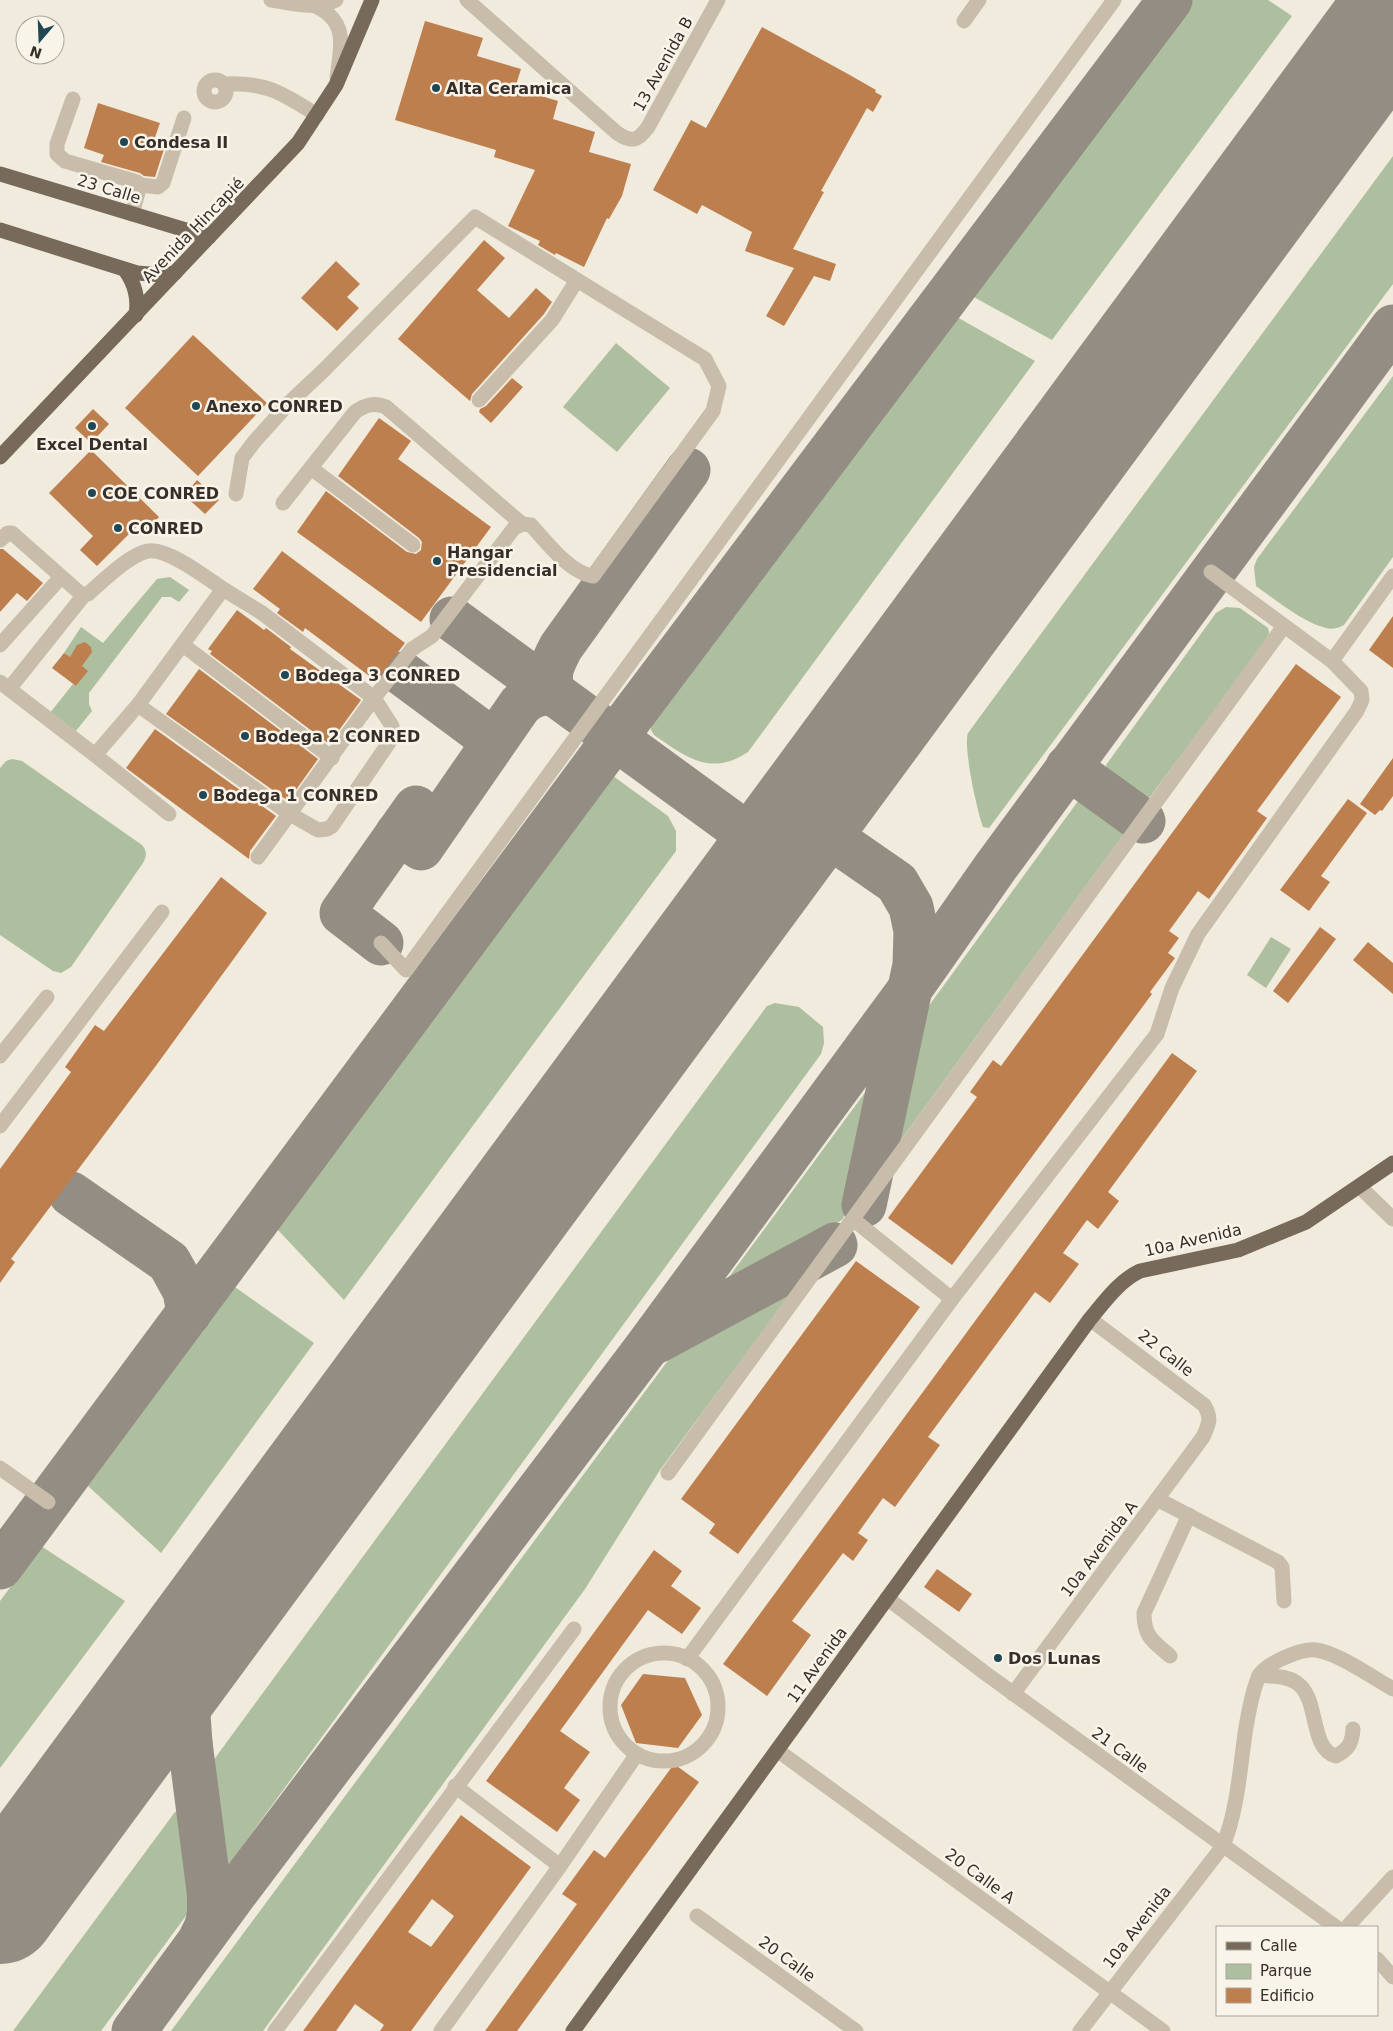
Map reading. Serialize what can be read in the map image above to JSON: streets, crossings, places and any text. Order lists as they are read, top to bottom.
{
  "streets": {
    "main road": [
      "23 Calle",
      "Avenida Hincapié",
      "10a Avenida",
      "11 Avenida"
    ],
    "street": [
      "13 Avenida B",
      "22 Calle",
      "10a Avenida A",
      "21 Calle",
      "20 Calle A",
      "20 Calle"
    ]
  },
  "crossings": [
    ["23 Calle", "Avenida Hincapié"],
    ["10a Avenida", "22 Calle"],
    ["10a Avenida", "11 Avenida"],
    ["10a Avenida", "21 Calle"],
    ["10a Avenida", "20 Calle A"],
    ["22 Calle", "10a Avenida A"],
    ["22 Calle", "11 Avenida"],
    ["10a Avenida A", "21 Calle"],
    ["11 Avenida", "21 Calle"],
    ["11 Avenida", "20 Calle A"]
  ],
  "places": [
    "Alta Ceramica",
    "Condesa II",
    "Anexo CONRED",
    "Excel Dental",
    "COE CONRED",
    "CONRED",
    "Hangar Presidencial",
    "Bodega 3 CONRED",
    "Bodega 2 CONRED",
    "Bodega 1 CONRED",
    "Dos Lunas"
  ],
  "legend": ["Calle", "Parque", "Edificio"],
  "north": "bottom"
}
